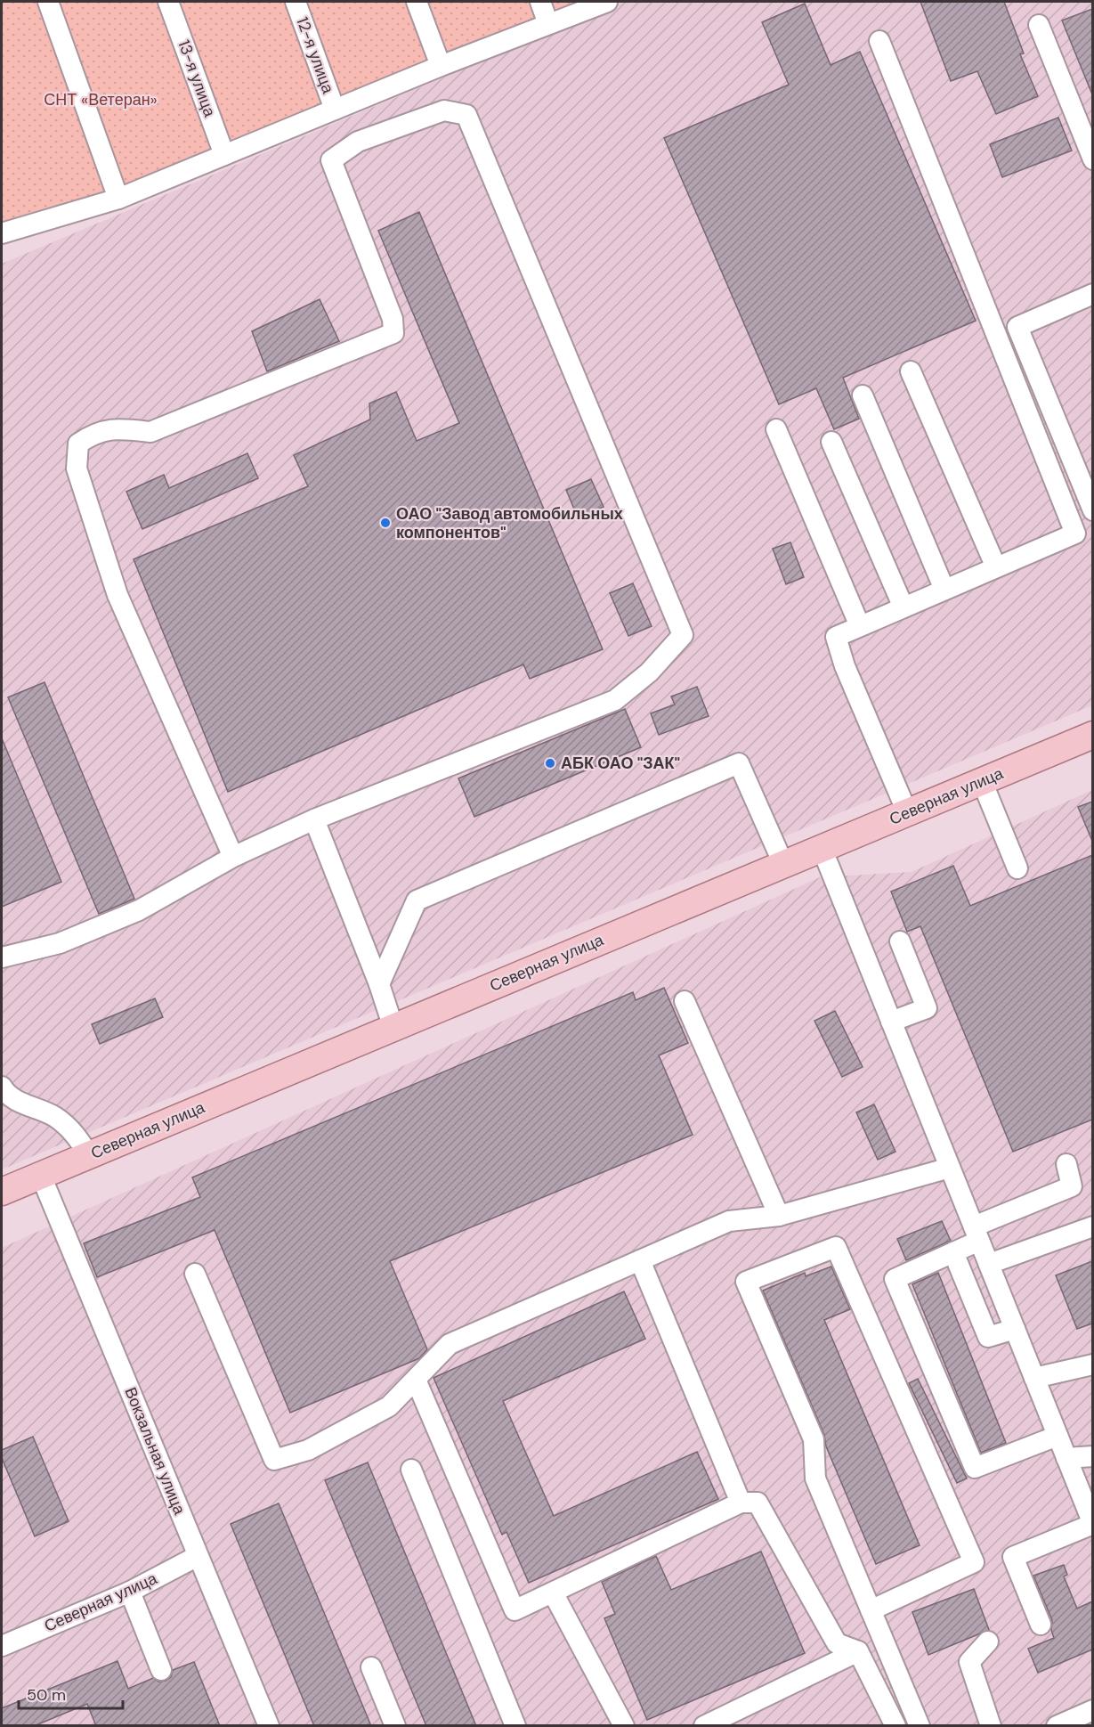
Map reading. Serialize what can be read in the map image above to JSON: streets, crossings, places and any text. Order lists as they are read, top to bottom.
{
  "streets": {
    "main road": ["Северная улица"],
    "street": ["12-я улица", "13-я улица", "Вокзальная улица"]
  },
  "crossings": [
    ["Северная улица", "Вокзальная улица"]
  ],
  "parks": ["СНТ «Ветеран»"],
  "places": ["ОАО \"Завод автомобильных компонентов\"", "АБК ОАО \"ЗАК\""],
  "scale_bar": "50 m"
}
